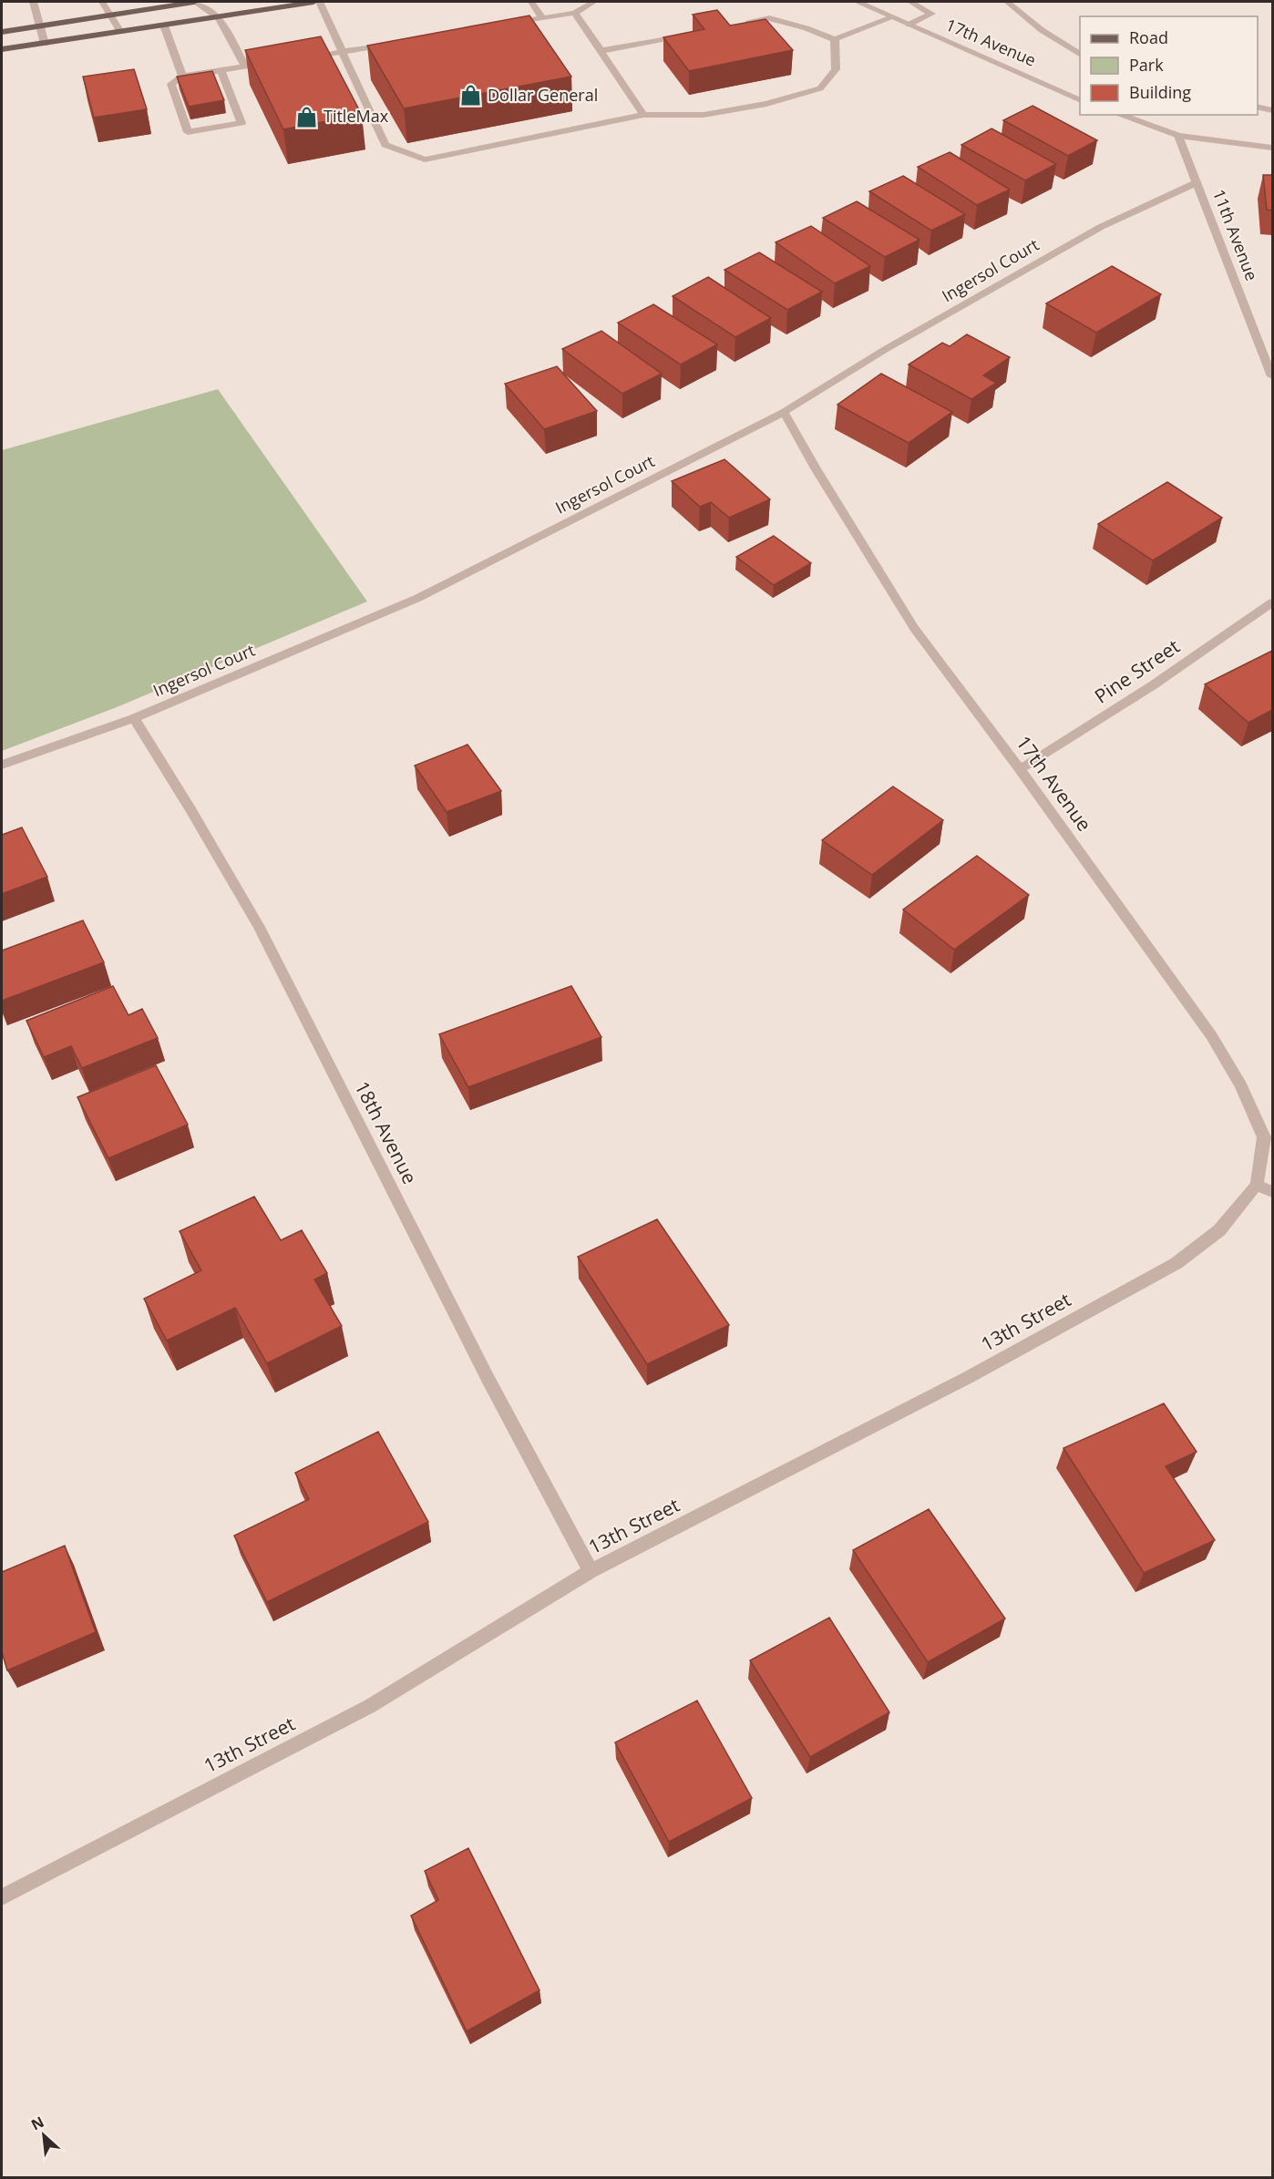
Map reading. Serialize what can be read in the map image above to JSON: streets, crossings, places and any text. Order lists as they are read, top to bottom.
{
  "streets": {
    "street": [
      "17th Avenue",
      "11th Avenue",
      "Ingersol Court",
      "Pine Street",
      "18th Avenue",
      "13th Street"
    ]
  },
  "crossings": [
    ["17th Avenue", "Ingersol Court"],
    ["17th Avenue", "Pine Street"],
    ["17th Avenue", "13th Street"],
    ["11th Avenue", "Ingersol Court"],
    ["Ingersol Court", "18th Avenue"],
    ["18th Avenue", "13th Street"]
  ],
  "places": {
    "shop": ["Dollar General", "TitleMax"]
  },
  "legend": ["Road", "Park", "Building"],
  "north": "top left"
}
